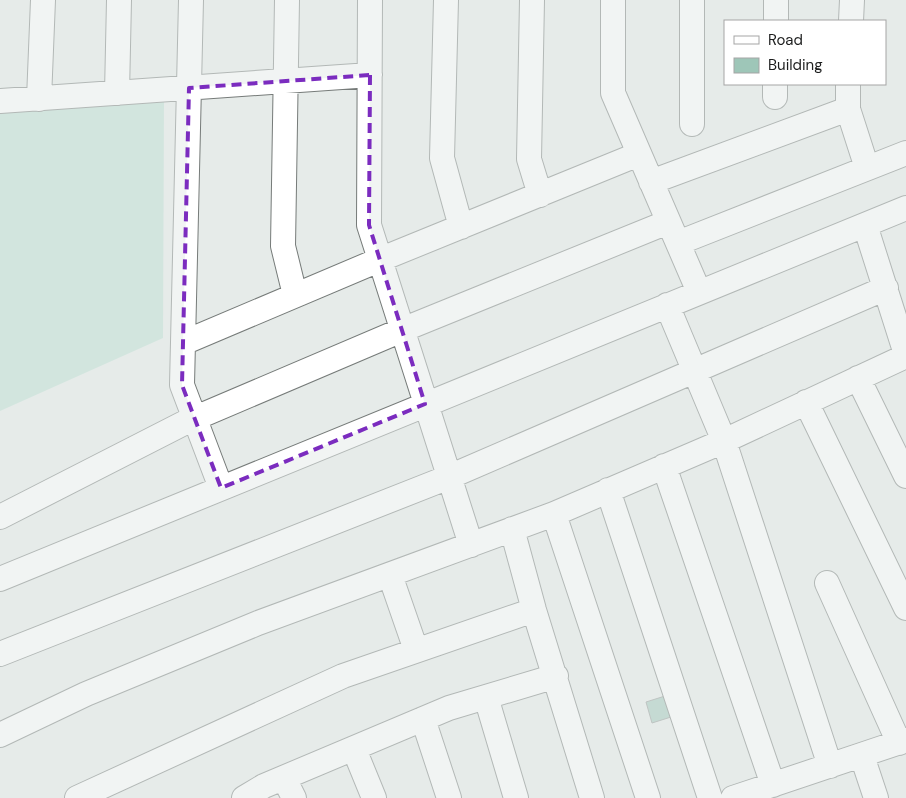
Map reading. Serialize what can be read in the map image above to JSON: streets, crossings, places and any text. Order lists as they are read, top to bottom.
{
  "legend": ["Road", "Building"]
}
